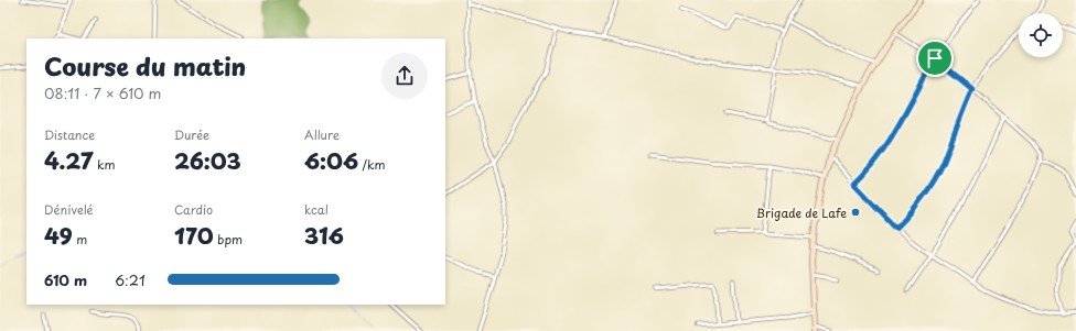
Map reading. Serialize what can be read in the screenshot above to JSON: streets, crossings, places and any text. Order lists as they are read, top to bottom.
{
  "places": ["Brigade de Lafe"],
  "page": {
    "heading": ["Course du matin", "08:11 · 7 × 610 m"],
    "stats": [
      ["Distance", "4.27 km"],
      ["Durée", "26:03"],
      ["Allure", "6:06 /km"],
      ["Dénivelé", "49 m"],
      ["Cardio", "170 bpm"],
      ["kcal", "316"]
    ],
    "list": [
      {
        "name": "610 m",
        "note": "6:21"
      }
    ]
  }
}
